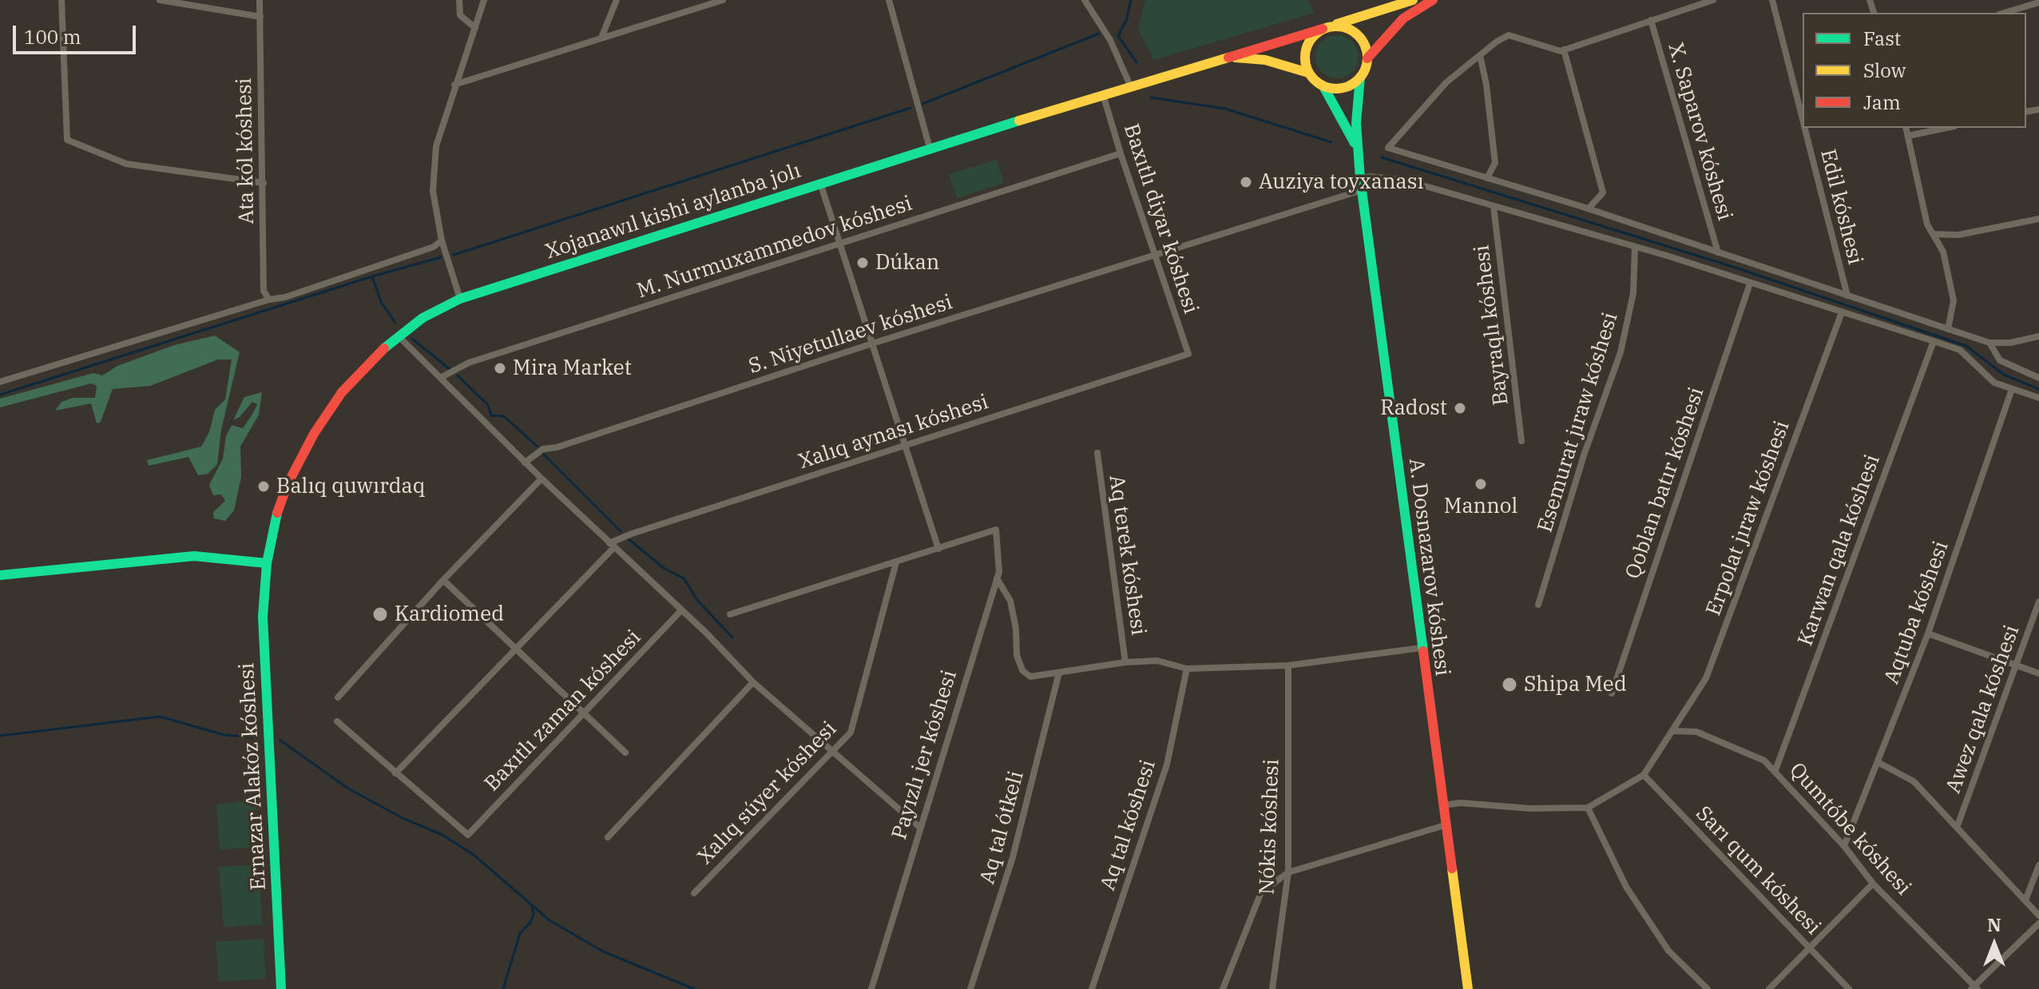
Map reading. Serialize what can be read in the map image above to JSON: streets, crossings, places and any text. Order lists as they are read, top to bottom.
{
  "streets": {
    "main road": ["Xojanawıl kishi aylanba jolı", "A. Dosnazarov kóshesi", "Ernazar Alakóz kóshesi"],
    "street": [
      "X. Saparov kóshesi",
      "Ata kól kóshesi",
      "Edil kóshesi",
      "Baxıtlı diyar kóshesi",
      "M. Nurmuxammedov kóshesi",
      "Bayraqlı kóshesi",
      "S. Niyetullaev kóshesi",
      "Esemurat jıraw kóshesi",
      "Xalıq aynası kóshesi",
      "Qoblan batır kóshesi",
      "Erpolat jıraw kóshesi",
      "Karwan qala kóshesi",
      "Aq terek kóshesi",
      "Aqtuba kóshesi",
      "Awez qala kóshesi",
      "Baxıtlı zaman kóshesi",
      "Payızlı jer kóshesi",
      "Xalıq súyer kóshesi",
      "Aq tal kóshesi",
      "Nókis kóshesi",
      "Aq tal ótkeli",
      "Qumtóbe kóshesi",
      "Sarı qum kóshesi"
    ]
  },
  "crossings": [
    ["Xojanawıl kishi aylanba jolı", "Baxıtlı diyar kóshesi"],
    ["Xojanawıl kishi aylanba jolı", "Ernazar Alakóz kóshesi"],
    ["Baxıtlı diyar kóshesi", "M. Nurmuxammedov kóshesi"],
    ["Baxıtlı diyar kóshesi", "S. Niyetullaev kóshesi"],
    ["Baxıtlı diyar kóshesi", "Xalıq aynası kóshesi"],
    ["S. Niyetullaev kóshesi", "A. Dosnazarov kóshesi"],
    ["Xalıq aynası kóshesi", "Baxıtlı zaman kóshesi"],
    ["Erpolat jıraw kóshesi", "Qumtóbe kóshesi"],
    ["Erpolat jıraw kóshesi", "Sarı qum kóshesi"],
    ["Karwan qala kóshesi", "Qumtóbe kóshesi"],
    ["Aqtuba kóshesi", "Qumtóbe kóshesi"]
  ],
  "places": [
    "Auziya toyxanası",
    "Dúkan",
    "Mira Market",
    "Radost",
    "Mannol",
    "Balıq quwırdaq",
    "Kardiomed",
    "Shipa Med"
  ],
  "legend": ["Fast", "Slow", "Jam"],
  "scale_bar": "100 m",
  "north": "top"
}
